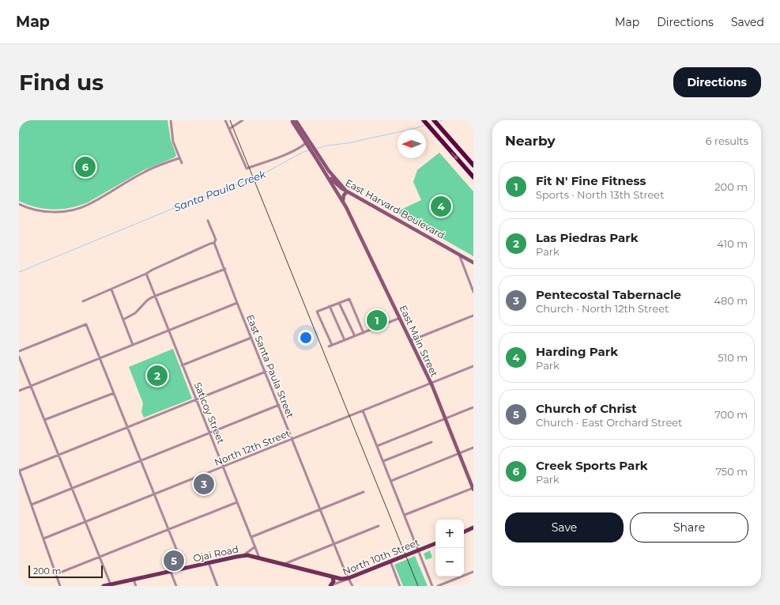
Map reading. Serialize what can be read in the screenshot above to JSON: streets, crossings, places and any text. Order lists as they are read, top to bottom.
{
  "streets": {
    "main road": ["Ojai Road", "North 10th Street"],
    "street": [
      "East Harvard Boulevard",
      "East Main Street",
      "East Santa Paula Street",
      "Saticoy Street",
      "North 12th Street"
    ]
  },
  "crossings": [
    ["East Harvard Boulevard", "East Main Street"],
    ["East Main Street", "North 12th Street"],
    ["East Santa Paula Street", "North 12th Street"],
    ["East Santa Paula Street", "Ojai Road"],
    ["East Santa Paula Street", "North 10th Street"],
    ["Saticoy Street", "North 12th Street"],
    ["Saticoy Street", "Ojai Road"],
    ["Ojai Road", "North 10th Street"]
  ],
  "water": ["Santa Paula Creek"],
  "scale_bar": "200 m",
  "north": "left",
  "page": {
    "header": "Map",
    "nav": ["Map", "Directions", "Saved"],
    "buttons": [
      "Directions",
      ["Save", "Share"]
    ],
    "title": "Find us",
    "heading": ["Nearby", "6 results"],
    "pins": [
      "6",
      "4",
      "1",
      "2",
      "3",
      "5"
    ],
    "list": [
      {
        "mark": "1",
        "name": "Fit N' Fine Fitness",
        "note": "Sports · North 13th Street",
        "value": "200 m"
      },
      {
        "mark": "2",
        "name": "Las Piedras Park",
        "note": "Park",
        "value": "410 m"
      },
      {
        "mark": "3",
        "name": "Pentecostal Tabernacle",
        "note": "Church · North 12th Street",
        "value": "480 m"
      },
      {
        "mark": "4",
        "name": "Harding Park",
        "note": "Park",
        "value": "510 m"
      },
      {
        "mark": "5",
        "name": "Church of Christ",
        "note": "Church · East Orchard Street",
        "value": "700 m"
      },
      {
        "mark": "6",
        "name": "Creek Sports Park",
        "note": "Park",
        "value": "750 m"
      }
    ],
    "map_buttons": ["+", "−"],
    "scale": "200 m"
  }
}
